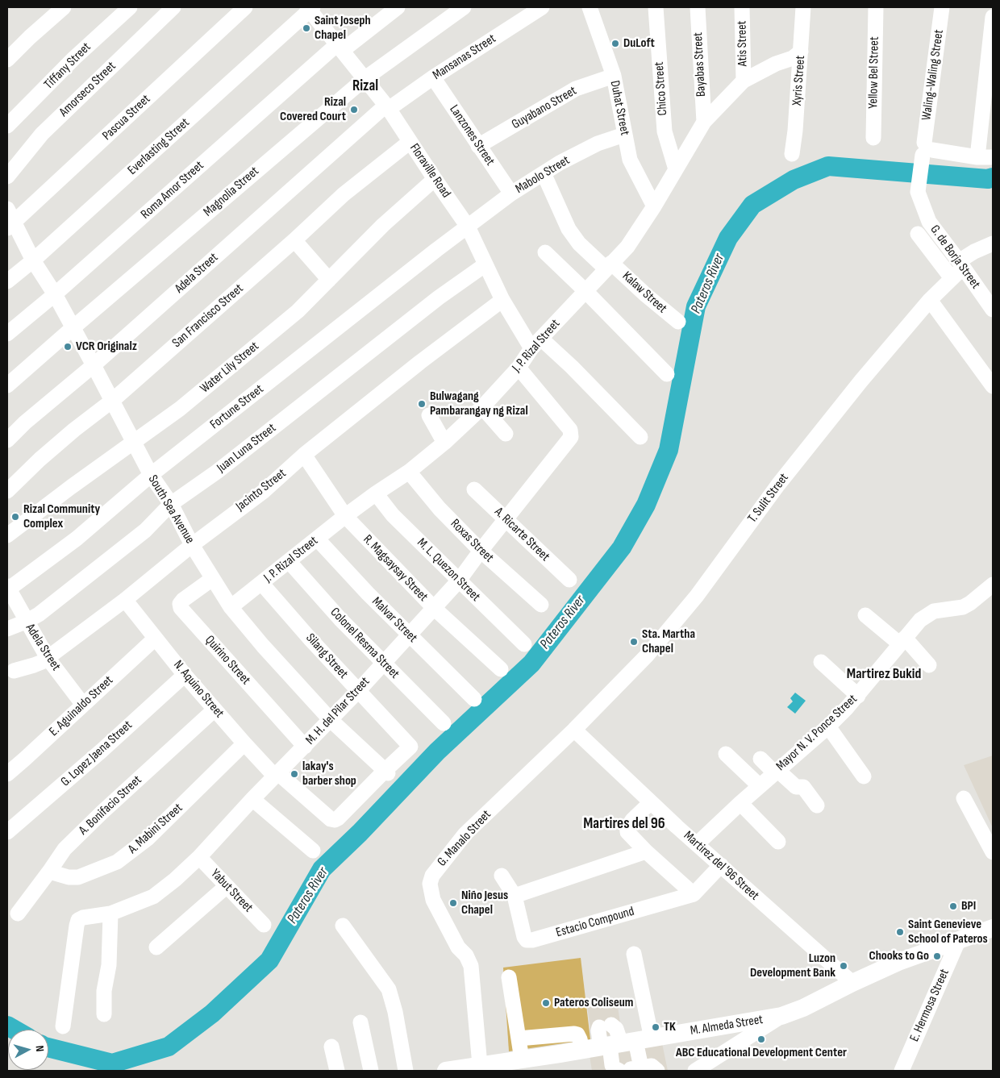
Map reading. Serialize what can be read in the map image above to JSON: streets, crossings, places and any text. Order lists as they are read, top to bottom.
{
  "streets": {
    "main road": ["M. Almeda Street"],
    "street": [
      "Atis Street",
      "Mansanas Street",
      "Bayabas Street",
      "Tiffany Street",
      "Yellow Bel Street",
      "Waling-Waling Street",
      "Xyris Street",
      "Chico Street",
      "Amorseco Street",
      "Guyabano Street",
      "Duhat Street",
      "Pascua Street",
      "Lanzones Street",
      "Everlasting Street",
      "Floraville Road",
      "Mabolo Street",
      "Roma Amor Street",
      "Magnolia Street",
      "G. de Borja Street",
      "Adela Street",
      "Kalaw Street",
      "San Francisco Street",
      "J. P. Rizal Street",
      "Water Lily Street",
      "Fortune Street",
      "Juan Luna Street",
      "Jacinto Street",
      "T. Sulit Street",
      "South Sea Avenue",
      "A. Ricarte Street",
      "Roxas Street",
      "R. Magsaysay Street",
      "M. L. Quezon Street",
      "Malvar Street",
      "Colonel Resma Street",
      "Silang Street",
      "Quirino Street",
      "N. Aquino Street",
      "E. Aguinaldo Street",
      "M. H. del Pilar Street",
      "Mayor N. V. Ponce Street",
      "G. Lopez Jaena Street",
      "A. Bonifacio Street",
      "A. Mabini Street",
      "G. Manalo Street",
      "Martirez del '96 Street",
      "Yabut Street",
      "Estacio Compound",
      "E. Hermosa Street"
    ]
  },
  "crossings": [
    ["Atis Street", "J. P. Rizal Street"],
    ["Mansanas Street", "Lanzones Street"],
    ["Mansanas Street", "Floraville Road"],
    ["Mansanas Street", "Adela Street"],
    ["Bayabas Street", "J. P. Rizal Street"],
    ["Waling-Waling Street", "G. de Borja Street"],
    ["Xyris Street", "J. P. Rizal Street"],
    ["Chico Street", "J. P. Rizal Street"],
    ["Guyabano Street", "Duhat Street"],
    ["Guyabano Street", "Lanzones Street"],
    ["Duhat Street", "Mabolo Street"],
    ["Duhat Street", "J. P. Rizal Street"],
    ["Pascua Street", "South Sea Avenue"],
    ["Lanzones Street", "Mabolo Street"],
    ["Everlasting Street", "Floraville Road"],
    ["Everlasting Street", "South Sea Avenue"],
    ["Floraville Road", "Mabolo Street"],
    ["Floraville Road", "Roma Amor Street"],
    ["Floraville Road", "Magnolia Street"],
    ["Floraville Road", "Adela Street"],
    ["Floraville Road", "San Francisco Street"],
    ["Floraville Road", "J. P. Rizal Street"],
    ["Floraville Road", "Water Lily Street"],
    ["Floraville Road", "Fortune Street"],
    ["Floraville Road", "Juan Luna Street"],
    ["Floraville Road", "Jacinto Street"],
    ["Mabolo Street", "Kalaw Street"],
    ["Mabolo Street", "Fortune Street"],
    ["Roma Amor Street", "South Sea Avenue"],
    ["Magnolia Street", "South Sea Avenue"],
    ["G. de Borja Street", "T. Sulit Street"],
    ["Adela Street", "Fortune Street"],
    ["Adela Street", "Juan Luna Street"],
    ["Adela Street", "Jacinto Street"],
    ["Adela Street", "South Sea Avenue"],
    ["Adela Street", "E. Aguinaldo Street"],
    ["Kalaw Street", "J. P. Rizal Street"],
    ["San Francisco Street", "South Sea Avenue"],
    ["J. P. Rizal Street", "South Sea Avenue"],
    ["J. P. Rizal Street", "Roxas Street"],
    ["J. P. Rizal Street", "R. Magsaysay Street"],
    ["J. P. Rizal Street", "M. L. Quezon Street"],
    ["J. P. Rizal Street", "Malvar Street"],
    ["J. P. Rizal Street", "Colonel Resma Street"],
    ["J. P. Rizal Street", "Silang Street"],
    ["J. P. Rizal Street", "M. H. del Pilar Street"],
    ["Water Lily Street", "South Sea Avenue"],
    ["Fortune Street", "South Sea Avenue"],
    ["Juan Luna Street", "South Sea Avenue"],
    ["Jacinto Street", "South Sea Avenue"],
    ["Jacinto Street", "R. Magsaysay Street"],
    ["Jacinto Street", "N. Aquino Street"],
    ["T. Sulit Street", "G. Manalo Street"],
    ["T. Sulit Street", "Martirez del '96 Street"],
    ["South Sea Avenue", "Silang Street"],
    ["South Sea Avenue", "Quirino Street"],
    ["South Sea Avenue", "N. Aquino Street"],
    ["South Sea Avenue", "M. H. del Pilar Street"],
    ["A. Ricarte Street", "M. H. del Pilar Street"],
    ["Roxas Street", "M. H. del Pilar Street"],
    ["R. Magsaysay Street", "M. H. del Pilar Street"],
    ["M. L. Quezon Street", "M. H. del Pilar Street"],
    ["Malvar Street", "M. H. del Pilar Street"],
    ["Colonel Resma Street", "M. H. del Pilar Street"],
    ["Silang Street", "N. Aquino Street"],
    ["Silang Street", "M. H. del Pilar Street"],
    ["Quirino Street", "M. H. del Pilar Street"],
    ["N. Aquino Street", "E. Aguinaldo Street"],
    ["N. Aquino Street", "M. H. del Pilar Street"],
    ["N. Aquino Street", "G. Lopez Jaena Street"],
    ["N. Aquino Street", "A. Bonifacio Street"],
    ["N. Aquino Street", "A. Mabini Street"],
    ["M. H. del Pilar Street", "Yabut Street"],
    ["Mayor N. V. Ponce Street", "Martirez del '96 Street"],
    ["A. Bonifacio Street", "A. Mabini Street"],
    ["G. Manalo Street", "Martirez del '96 Street"],
    ["G. Manalo Street", "M. Almeda Street"],
    ["Martirez del '96 Street", "M. Almeda Street"],
    ["E. Hermosa Street", "M. Almeda Street"]
  ],
  "districts": ["Rizal", "Martirez Bukid", "Martires del 96"],
  "water": ["Pateros River"],
  "places": [
    "Saint Joseph Chapel",
    "DuLoft",
    "Rizal Covered Court",
    "VCR Originalz",
    "Bulwagang Pambarangay ng Rizal",
    "Rizal Community Complex",
    "Sta. Martha Chapel",
    "lakay's barber shop",
    "Niño Jesus Chapel",
    "BPI",
    "Saint Genevieve School of Pateros",
    "Chooks to Go",
    "Luzon Development Bank",
    "Pateros Coliseum",
    "TK",
    "ABC Educational Development Center"
  ],
  "north": "right"
}
